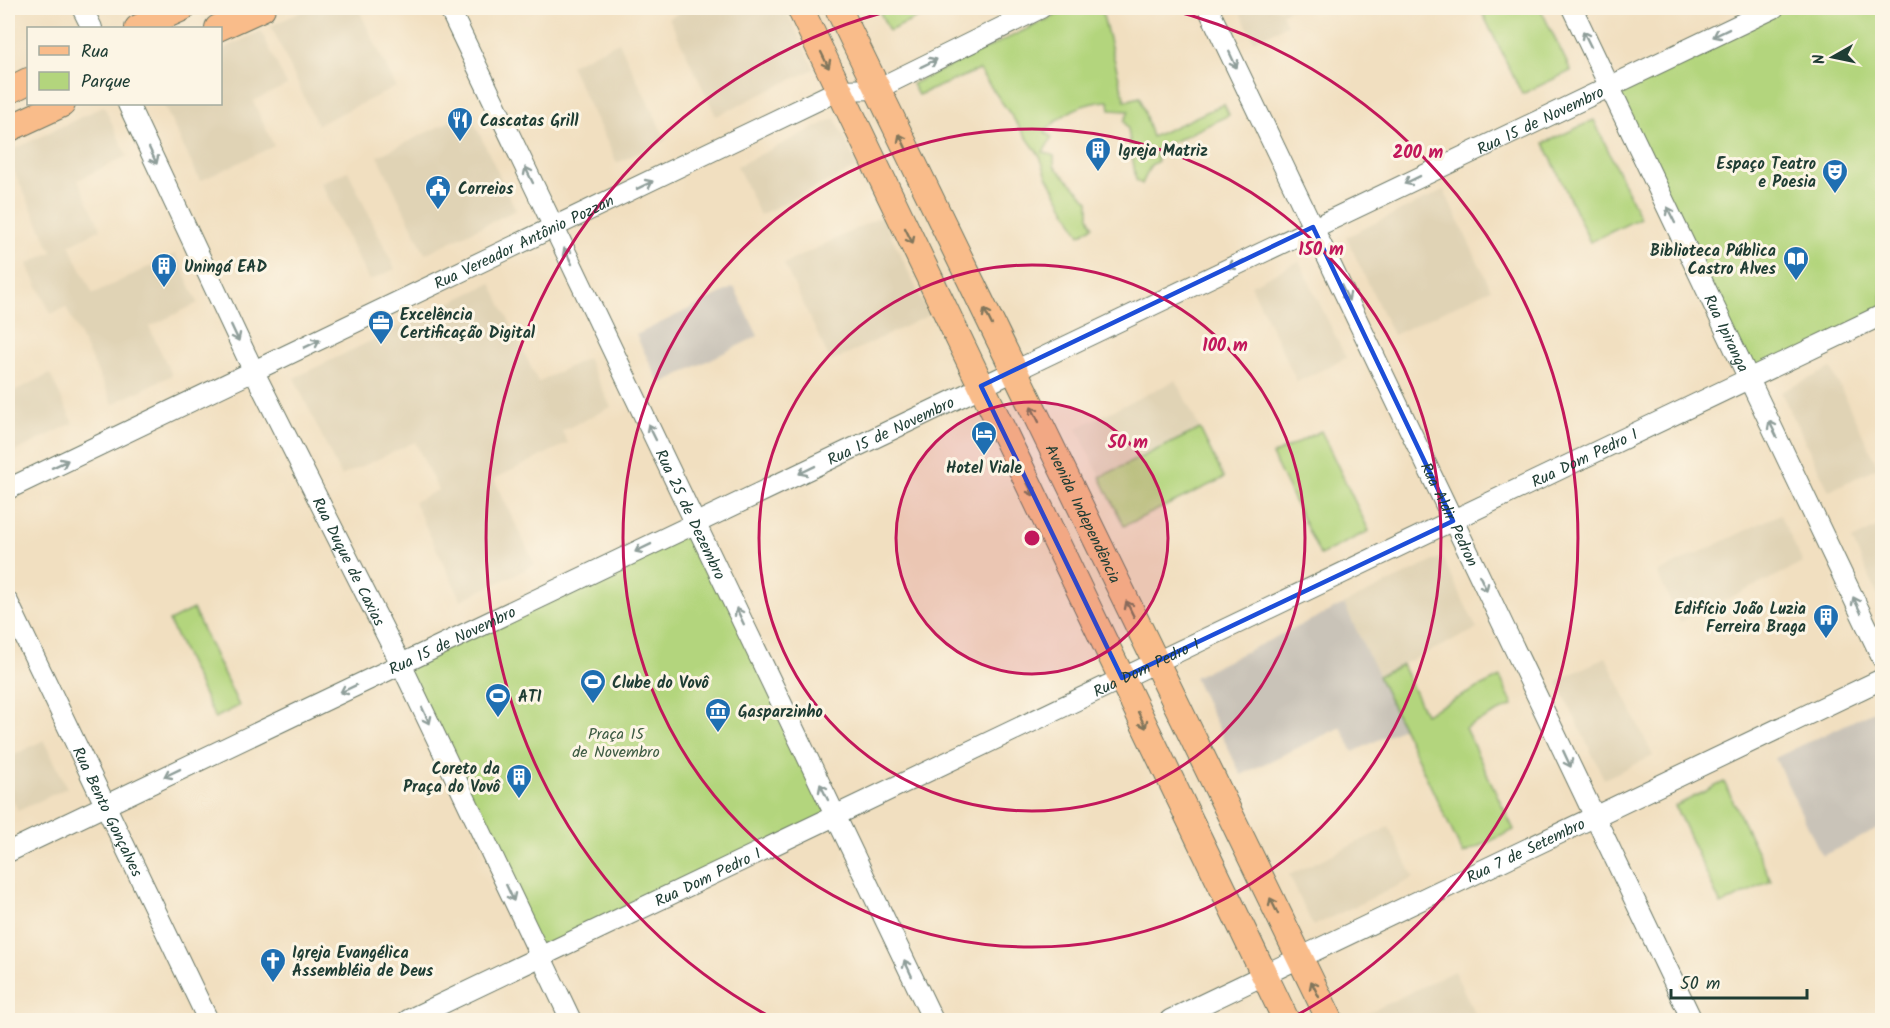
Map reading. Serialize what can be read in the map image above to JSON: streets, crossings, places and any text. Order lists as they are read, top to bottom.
{
  "streets": {
    "main road": ["Avenida Independência"],
    "street": [
      "Rua 15 de Novembro",
      "Rua Vereador Antônio Pozzan",
      "Rua Ipiranga",
      "Rua Dom Pedro I",
      "Rua 25 de Dezembro",
      "Rua Aldir Pedron",
      "Rua Duque de Caxias",
      "Rua Bento Gonçalves",
      "Rua 7 de Setembro"
    ]
  },
  "crossings": [
    ["Rua 15 de Novembro", "Rua Ipiranga"],
    ["Rua 15 de Novembro", "Rua 25 de Dezembro"],
    ["Rua 15 de Novembro", "Avenida Independência"],
    ["Rua 15 de Novembro", "Rua Aldir Pedron"],
    ["Rua 15 de Novembro", "Rua Duque de Caxias"],
    ["Rua 15 de Novembro", "Rua Bento Gonçalves"],
    ["Rua Vereador Antônio Pozzan", "Rua 25 de Dezembro"],
    ["Rua Vereador Antônio Pozzan", "Avenida Independência"],
    ["Rua Vereador Antônio Pozzan", "Rua Duque de Caxias"],
    ["Rua Ipiranga", "Rua Dom Pedro I"],
    ["Rua Dom Pedro I", "Rua 25 de Dezembro"],
    ["Rua Dom Pedro I", "Avenida Independência"],
    ["Rua Dom Pedro I", "Rua Aldir Pedron"],
    ["Rua Dom Pedro I", "Rua Duque de Caxias"],
    ["Avenida Independência", "Rua 7 de Setembro"],
    ["Rua Aldir Pedron", "Rua 7 de Setembro"]
  ],
  "one_way": [
    "Rua 15 de Novembro",
    "Rua Vereador Antônio Pozzan",
    "Rua Ipiranga",
    "Rua 25 de Dezembro",
    "Rua Aldir Pedron",
    "Rua Duque de Caxias"
  ],
  "parks": ["Praça 15 de Novembro"],
  "places": {
    "restaurant": ["Cascatas Grill"],
    "building": [
      "Igreja Matriz",
      "Uningá EAD",
      "Edifício João Luzia Ferreira Braga",
      "Coreto da Praça do Vovô"
    ],
    "theatre": ["Espaço Teatro e Poesia"],
    "public building": ["Correios"],
    "library": ["Biblioteca Pública Castro Alves"],
    "office": ["Excelência Certificação Digital"],
    "hotel": ["Hotel Viale"],
    "sports": ["Clube do Vovô", "ATI"],
    "museum": ["Gasparzinho"],
    "church": ["Igreja Evangélica Assembléia de Deus"]
  },
  "legend": ["Rua", "Parque"],
  "scale_bar": "50 m",
  "north": "left",
  "rings": [
    "200 m",
    "150 m",
    "100 m",
    "50 m"
  ]
}
